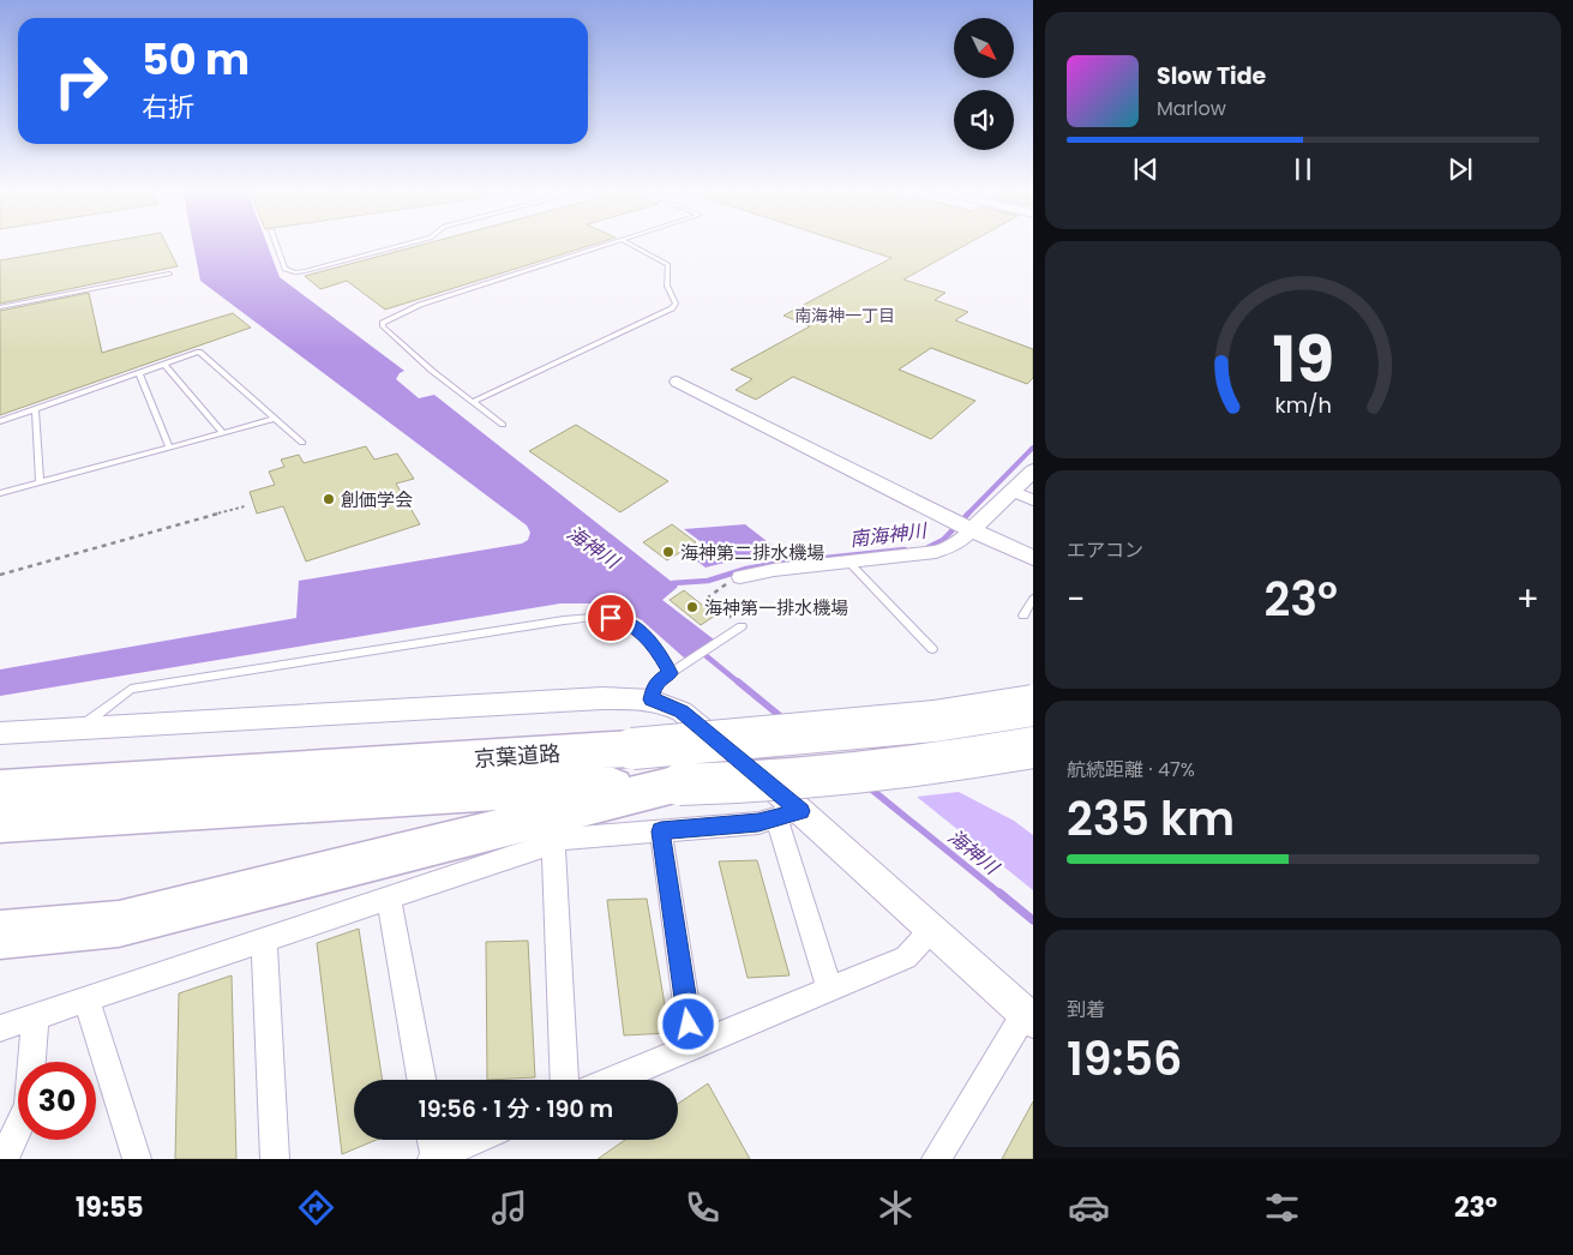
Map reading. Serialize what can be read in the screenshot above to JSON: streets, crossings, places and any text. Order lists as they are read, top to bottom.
{
  "streets": {
    "highway": ["京葉道路"]
  },
  "districts": ["南海神一丁目"],
  "water": ["南海神川", "海神川"],
  "places": ["創価学会", "海神第二排水機場", "海神第一排水機場"],
  "north": "bottom right",
  "page": {
    "turn": ["50 m", "右折"],
    "song": ["Slow Tide", "Marlow"],
    "tile": [
      "エアコン",
      ["航続距離 · 47%", "235 km"],
      ["到着", "19:56"]
    ],
    "heat": ["−", "23°", "+"],
    "limit": "30",
    "trip": "19:56 · 1 分 · 190 m",
    "tabs": ["19:55", "23°"],
    "gauge": ["19", "km/h"]
  }
}
